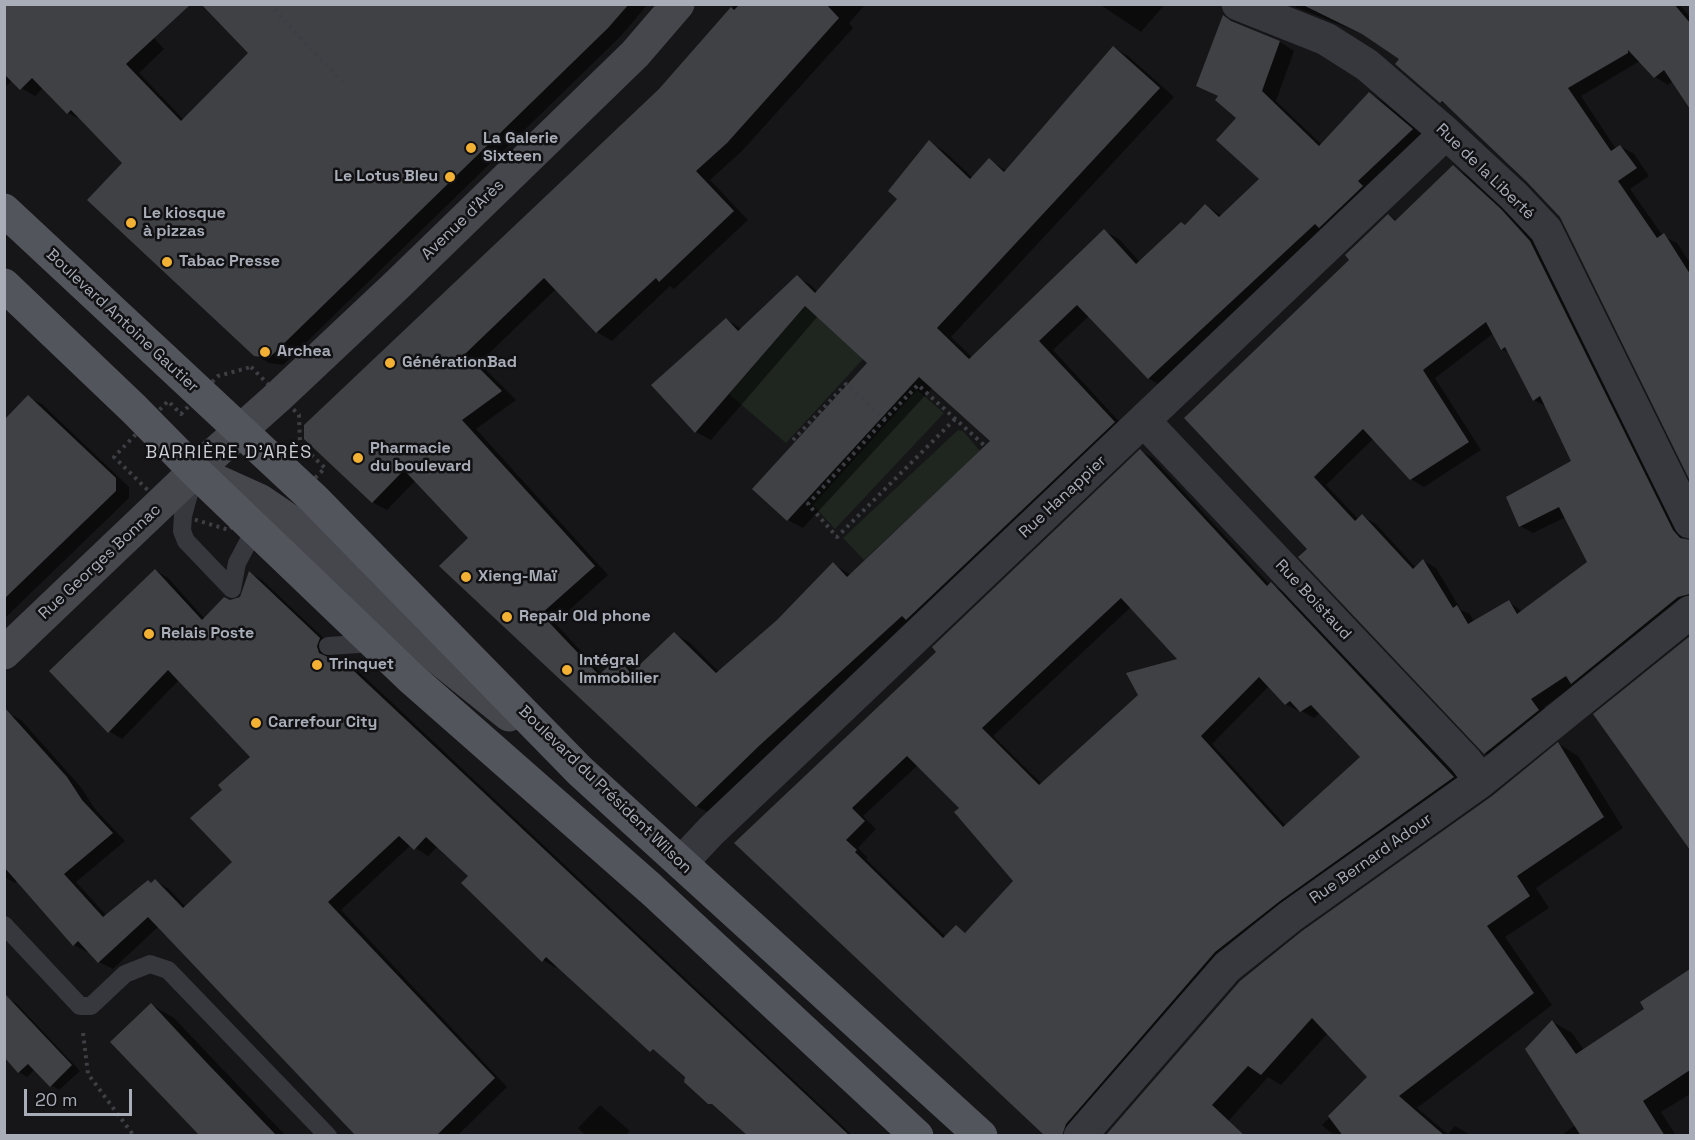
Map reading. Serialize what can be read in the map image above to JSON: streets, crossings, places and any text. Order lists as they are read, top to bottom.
{
  "streets": {
    "main road": [
      "Avenue d'Arès",
      "Boulevard Antoine Gautier",
      "Rue Georges Bonnac",
      "Boulevard du Président Wilson"
    ],
    "street": [
      "Rue de la Liberté",
      "Rue Hanappier",
      "Rue Boistaud",
      "Rue Bernard Adour"
    ]
  },
  "crossings": [
    ["Rue de la Liberté", "Rue Hanappier"],
    ["Avenue d'Arès", "Boulevard Antoine Gautier"],
    ["Avenue d'Arès", "Rue Georges Bonnac"],
    ["Avenue d'Arès", "Boulevard du Président Wilson"],
    ["Boulevard Antoine Gautier", "Boulevard du Président Wilson"],
    ["Rue Hanappier", "Rue Boistaud"],
    ["Rue Hanappier", "Boulevard du Président Wilson"],
    ["Rue Boistaud", "Rue Bernard Adour"]
  ],
  "districts": ["BARRIÈRE D'ARÈS"],
  "places": [
    "La Galerie Sixteen",
    "Le Lotus Bleu",
    "Le kiosque à pizzas",
    "Tabac Presse",
    "Archea",
    "GénérationBad",
    "Pharmacie du boulevard",
    "Xieng-Maï",
    "Repair Old phone",
    "Relais Poste",
    "Trinquet",
    "Intégral Immobilier",
    "Carrefour City"
  ],
  "scale_bar": "20 m"
}
